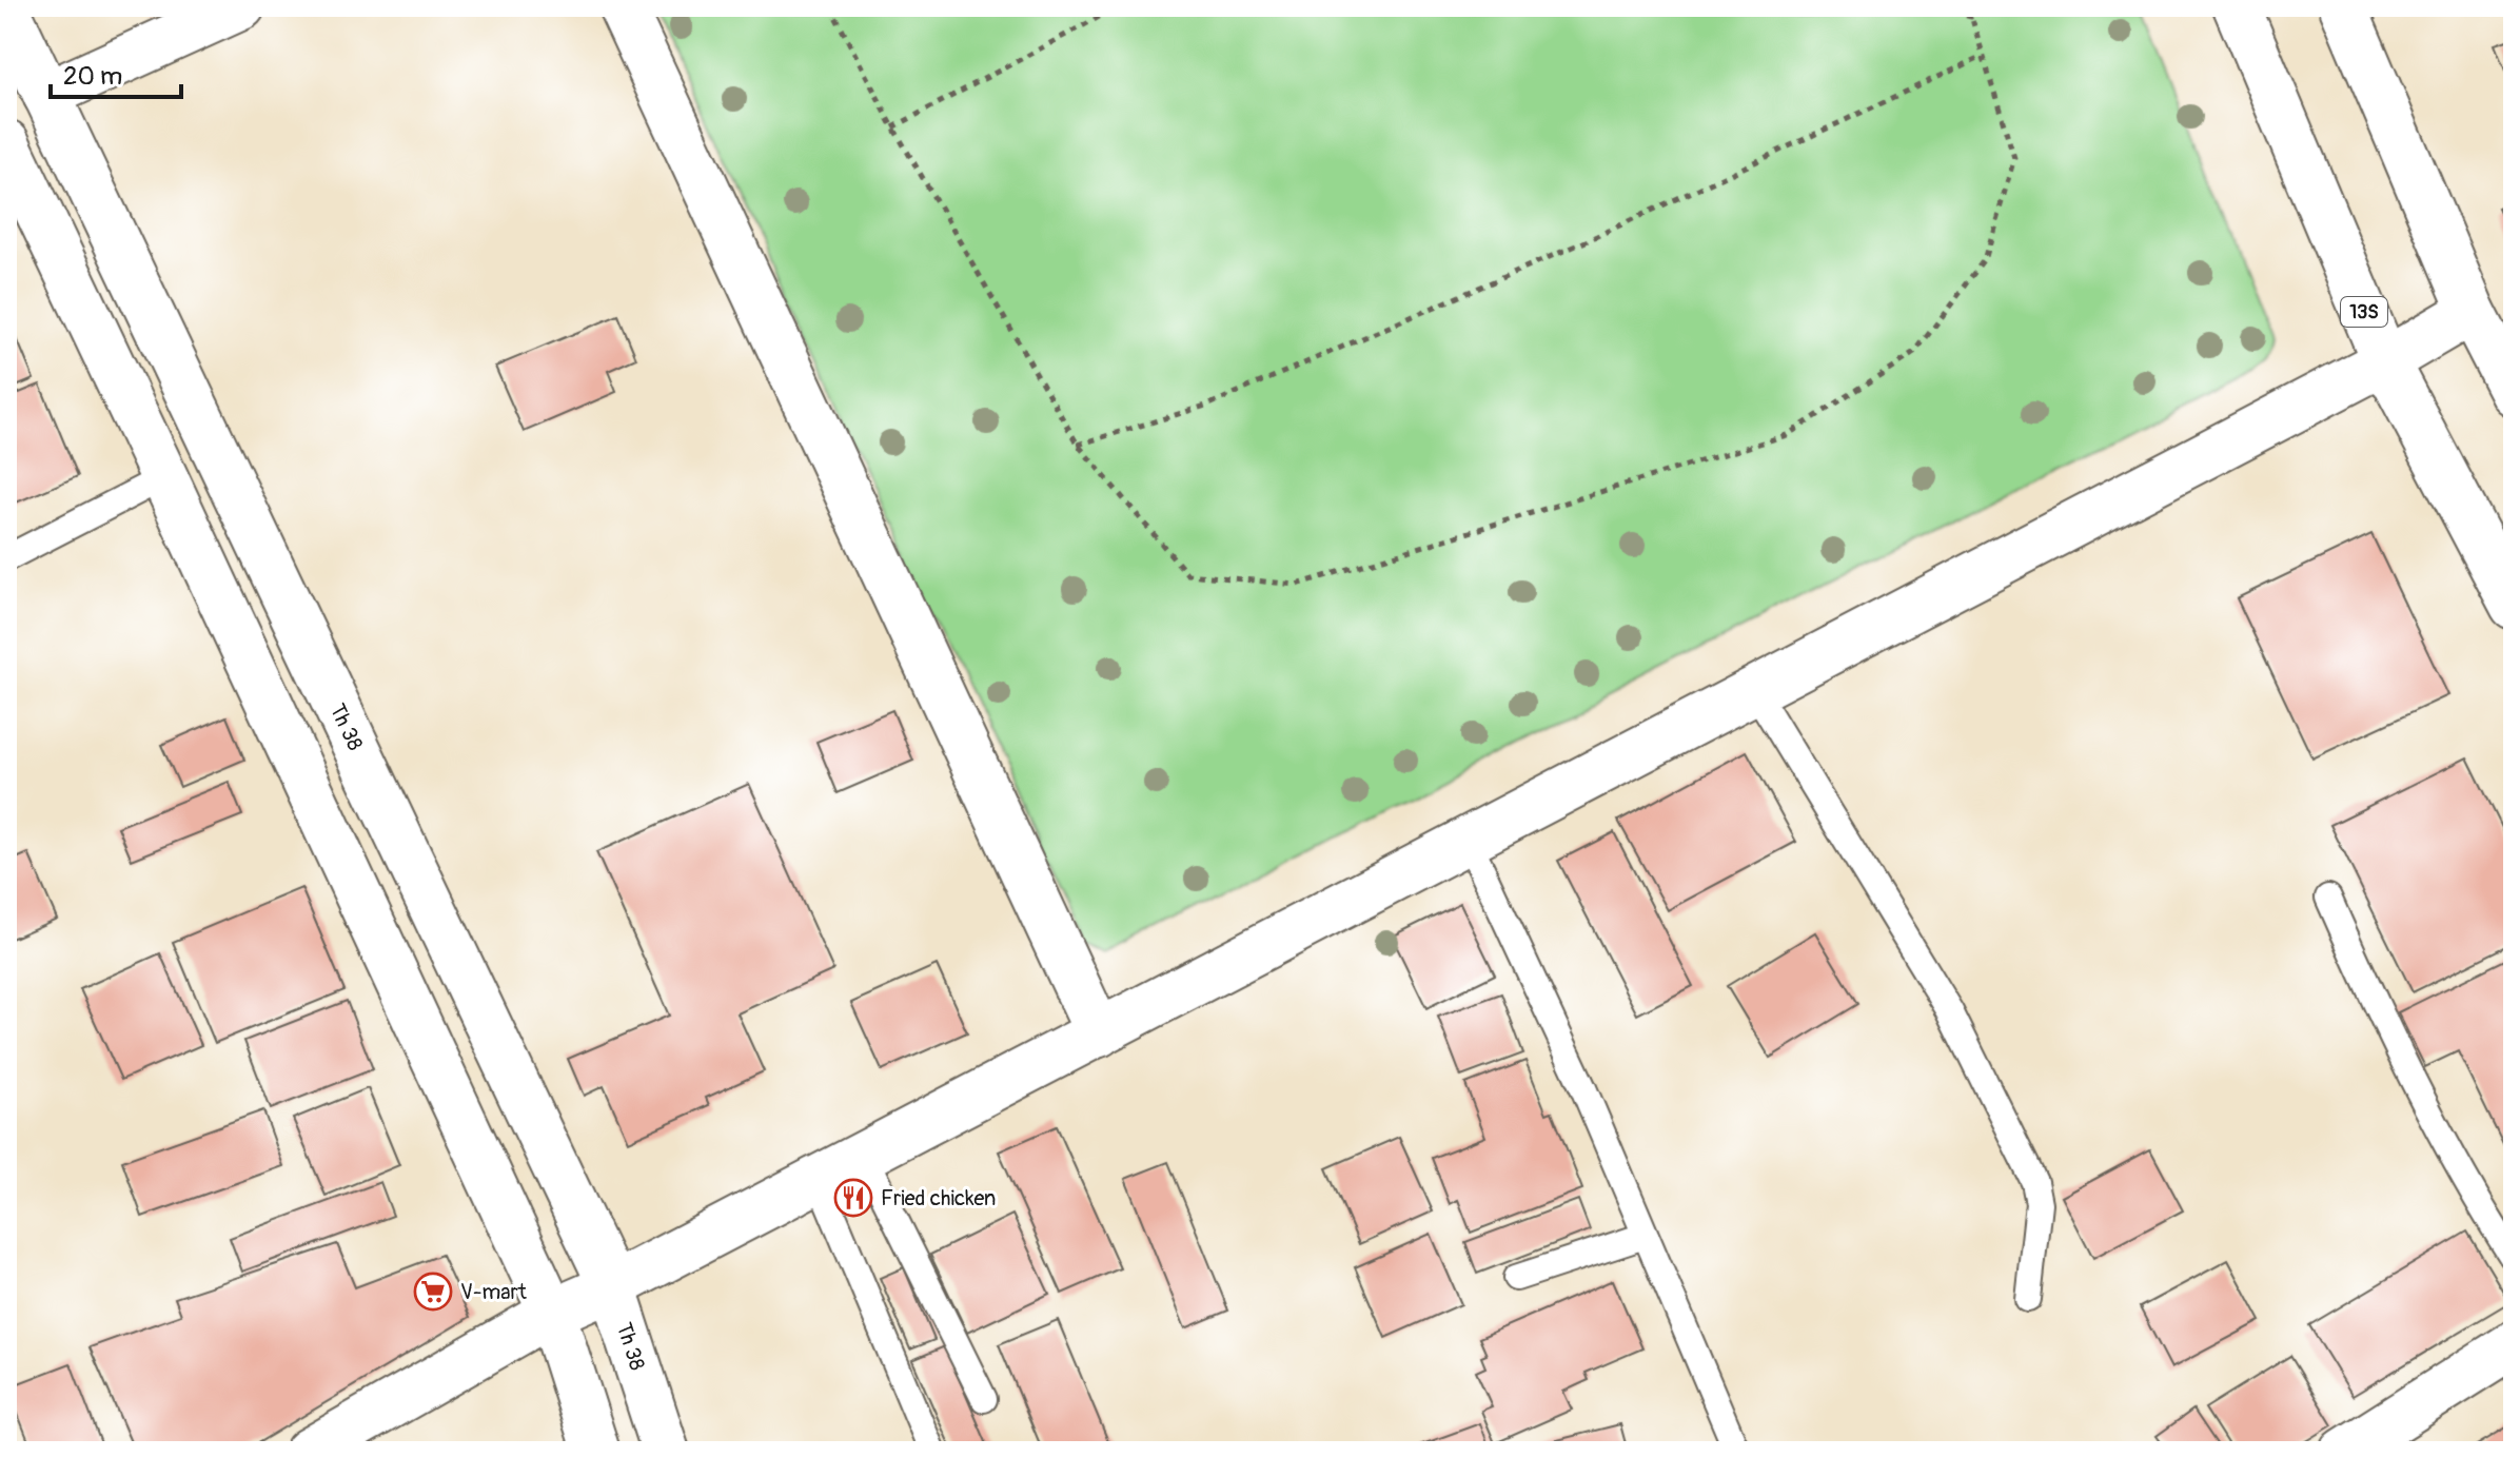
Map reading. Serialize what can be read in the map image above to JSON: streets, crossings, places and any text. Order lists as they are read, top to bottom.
{
  "streets": {
    "main road": ["13S", "Th 38"]
  },
  "places": {
    "restaurant": ["Fried chicken"],
    "supermarket": ["V-mart"]
  },
  "scale_bar": "20 m"
}
